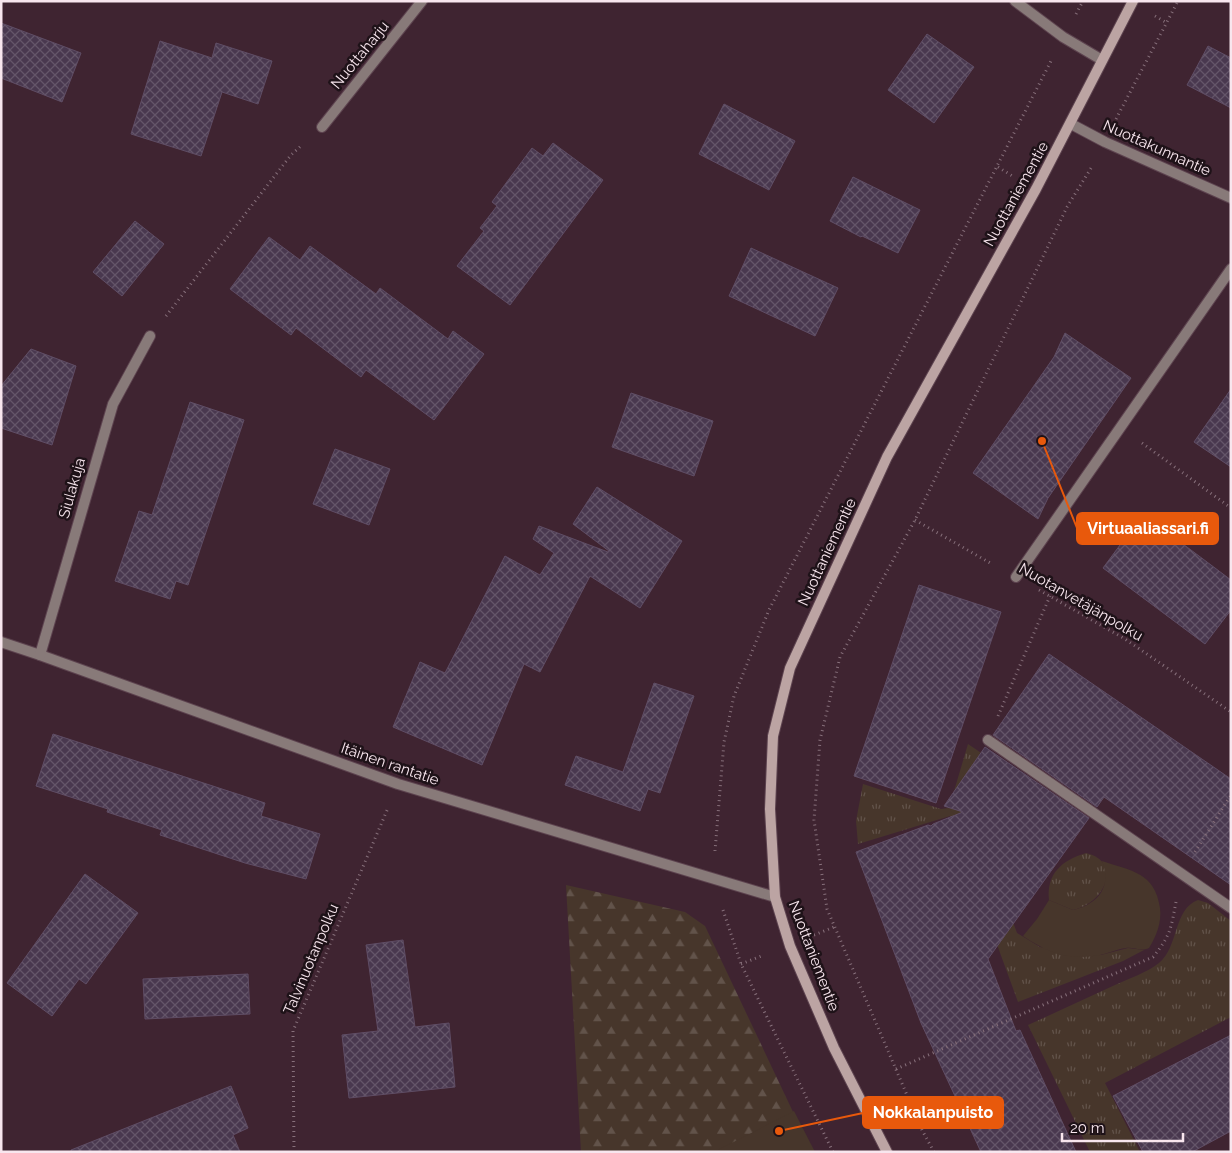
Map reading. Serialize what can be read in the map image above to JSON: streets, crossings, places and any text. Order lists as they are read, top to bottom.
{
  "streets": {
    "main road": ["Nuottaniementie"],
    "street": [
      "Nuottaharju",
      "Nuottakunnantie",
      "Siulakuja",
      "Itäinen rantatie"
    ],
    "path": ["Nuotanvetäjänpolku", "Talvinuotanpolku"]
  },
  "crossings": [
    ["Nuottakunnantie", "Nuottaniementie"],
    ["Nuottaniementie", "Itäinen rantatie"],
    ["Siulakuja", "Itäinen rantatie"],
    ["Itäinen rantatie", "Talvinuotanpolku"]
  ],
  "places": ["Virtuaaliassari.fi", "Nokkalanpuisto"],
  "scale_bar": "20 m"
}
